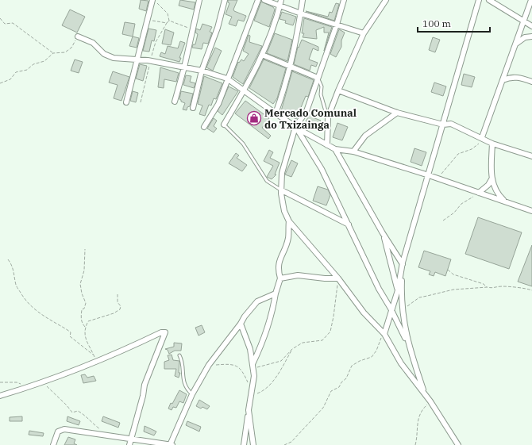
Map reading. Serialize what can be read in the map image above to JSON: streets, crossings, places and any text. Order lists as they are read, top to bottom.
{
  "places": {
    "shop": ["Mercado Comunal do Txizainga"]
  },
  "scale_bar": "100 m"
}
